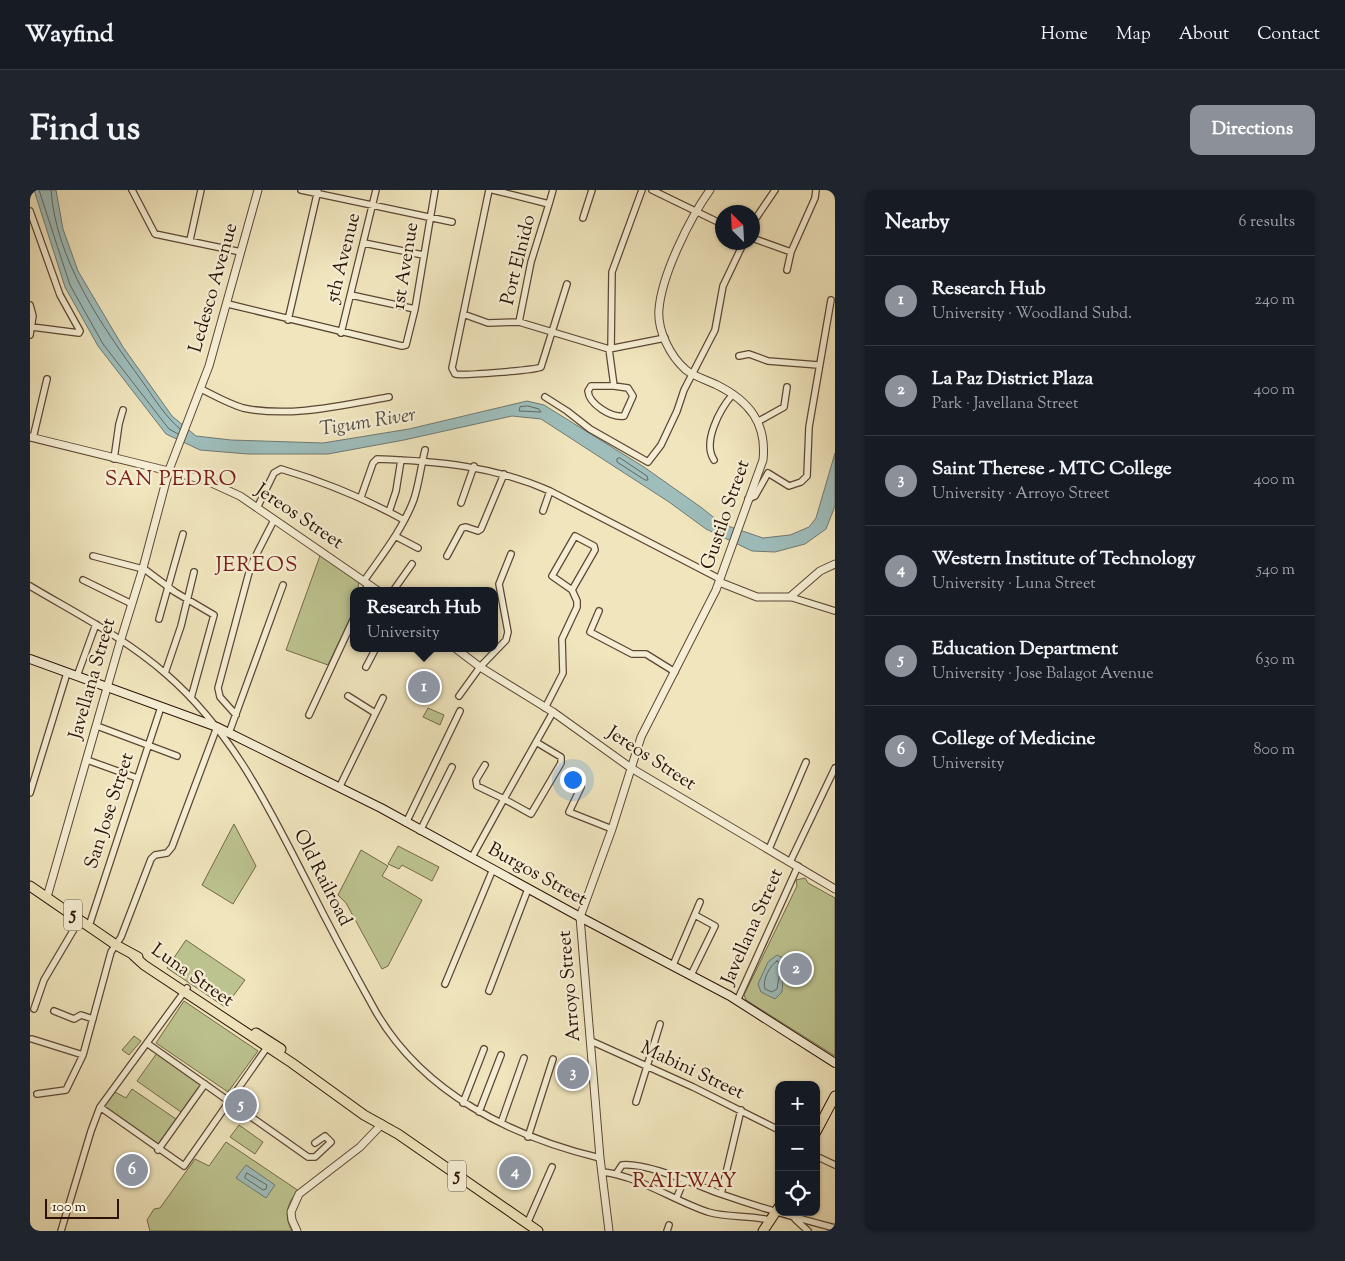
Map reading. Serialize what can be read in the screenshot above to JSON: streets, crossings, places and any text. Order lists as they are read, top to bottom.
{
  "streets": {
    "main road": ["Burgos Street", "5", "Luna Street"],
    "street": [
      "5th Avenue",
      "Port Elnido",
      "1st Avenue",
      "Ledesco Avenue",
      "Gustilo Street",
      "Jereos Street",
      "Javellana Street",
      "San Jose Street",
      "Old Railroad",
      "Arroyo Street",
      "Mabini Street"
    ]
  },
  "crossings": [
    ["5th Avenue", "1st Avenue"],
    ["Ledesco Avenue", "Javellana Street"],
    ["Gustilo Street", "Jereos Street"],
    ["Gustilo Street", "Burgos Street"],
    ["Gustilo Street", "Arroyo Street"],
    ["Jereos Street", "Javellana Street"],
    ["Javellana Street", "Burgos Street"],
    ["Javellana Street", "Old Railroad"],
    ["Javellana Street", "5"],
    ["San Jose Street", "Burgos Street"],
    ["San Jose Street", "5"],
    ["Burgos Street", "Old Railroad"],
    ["Burgos Street", "Arroyo Street"],
    ["Old Railroad", "Arroyo Street"],
    ["5", "Luna Street"],
    ["Arroyo Street", "Mabini Street"]
  ],
  "districts": ["SAN PEDRO", "JEREOS", "RAILWAY"],
  "water": ["Tigum River"],
  "scale_bar": "100 m",
  "north": "top left",
  "page": {
    "header": "Wayfind",
    "nav": [
      "Home",
      "Map",
      "About",
      "Contact"
    ],
    "title": "Find us",
    "buttons": "Directions",
    "heading": ["Nearby", "6 results"],
    "list": [
      {
        "mark": "1",
        "name": "Research Hub",
        "note": "University · Woodland Subd.",
        "value": "240 m"
      },
      {
        "mark": "2",
        "name": "La Paz District Plaza",
        "note": "Park · Javellana Street",
        "value": "400 m"
      },
      {
        "mark": "3",
        "name": "Saint Therese - MTC College",
        "note": "University · Arroyo Street",
        "value": "400 m"
      },
      {
        "mark": "4",
        "name": "Western Institute of Technology",
        "note": "University · Luna Street",
        "value": "540 m"
      },
      {
        "mark": "5",
        "name": "Education Department",
        "note": "University · Jose Balagot Avenue",
        "value": "630 m"
      },
      {
        "mark": "6",
        "name": "College of Medicine",
        "note": "University",
        "value": "800 m"
      }
    ],
    "popup": ["Research Hub", "University"],
    "pins": [
      "1",
      "2",
      "3",
      "5",
      "6",
      "4"
    ],
    "map_buttons": ["+", "−"],
    "scale": "100 m"
  }
}
